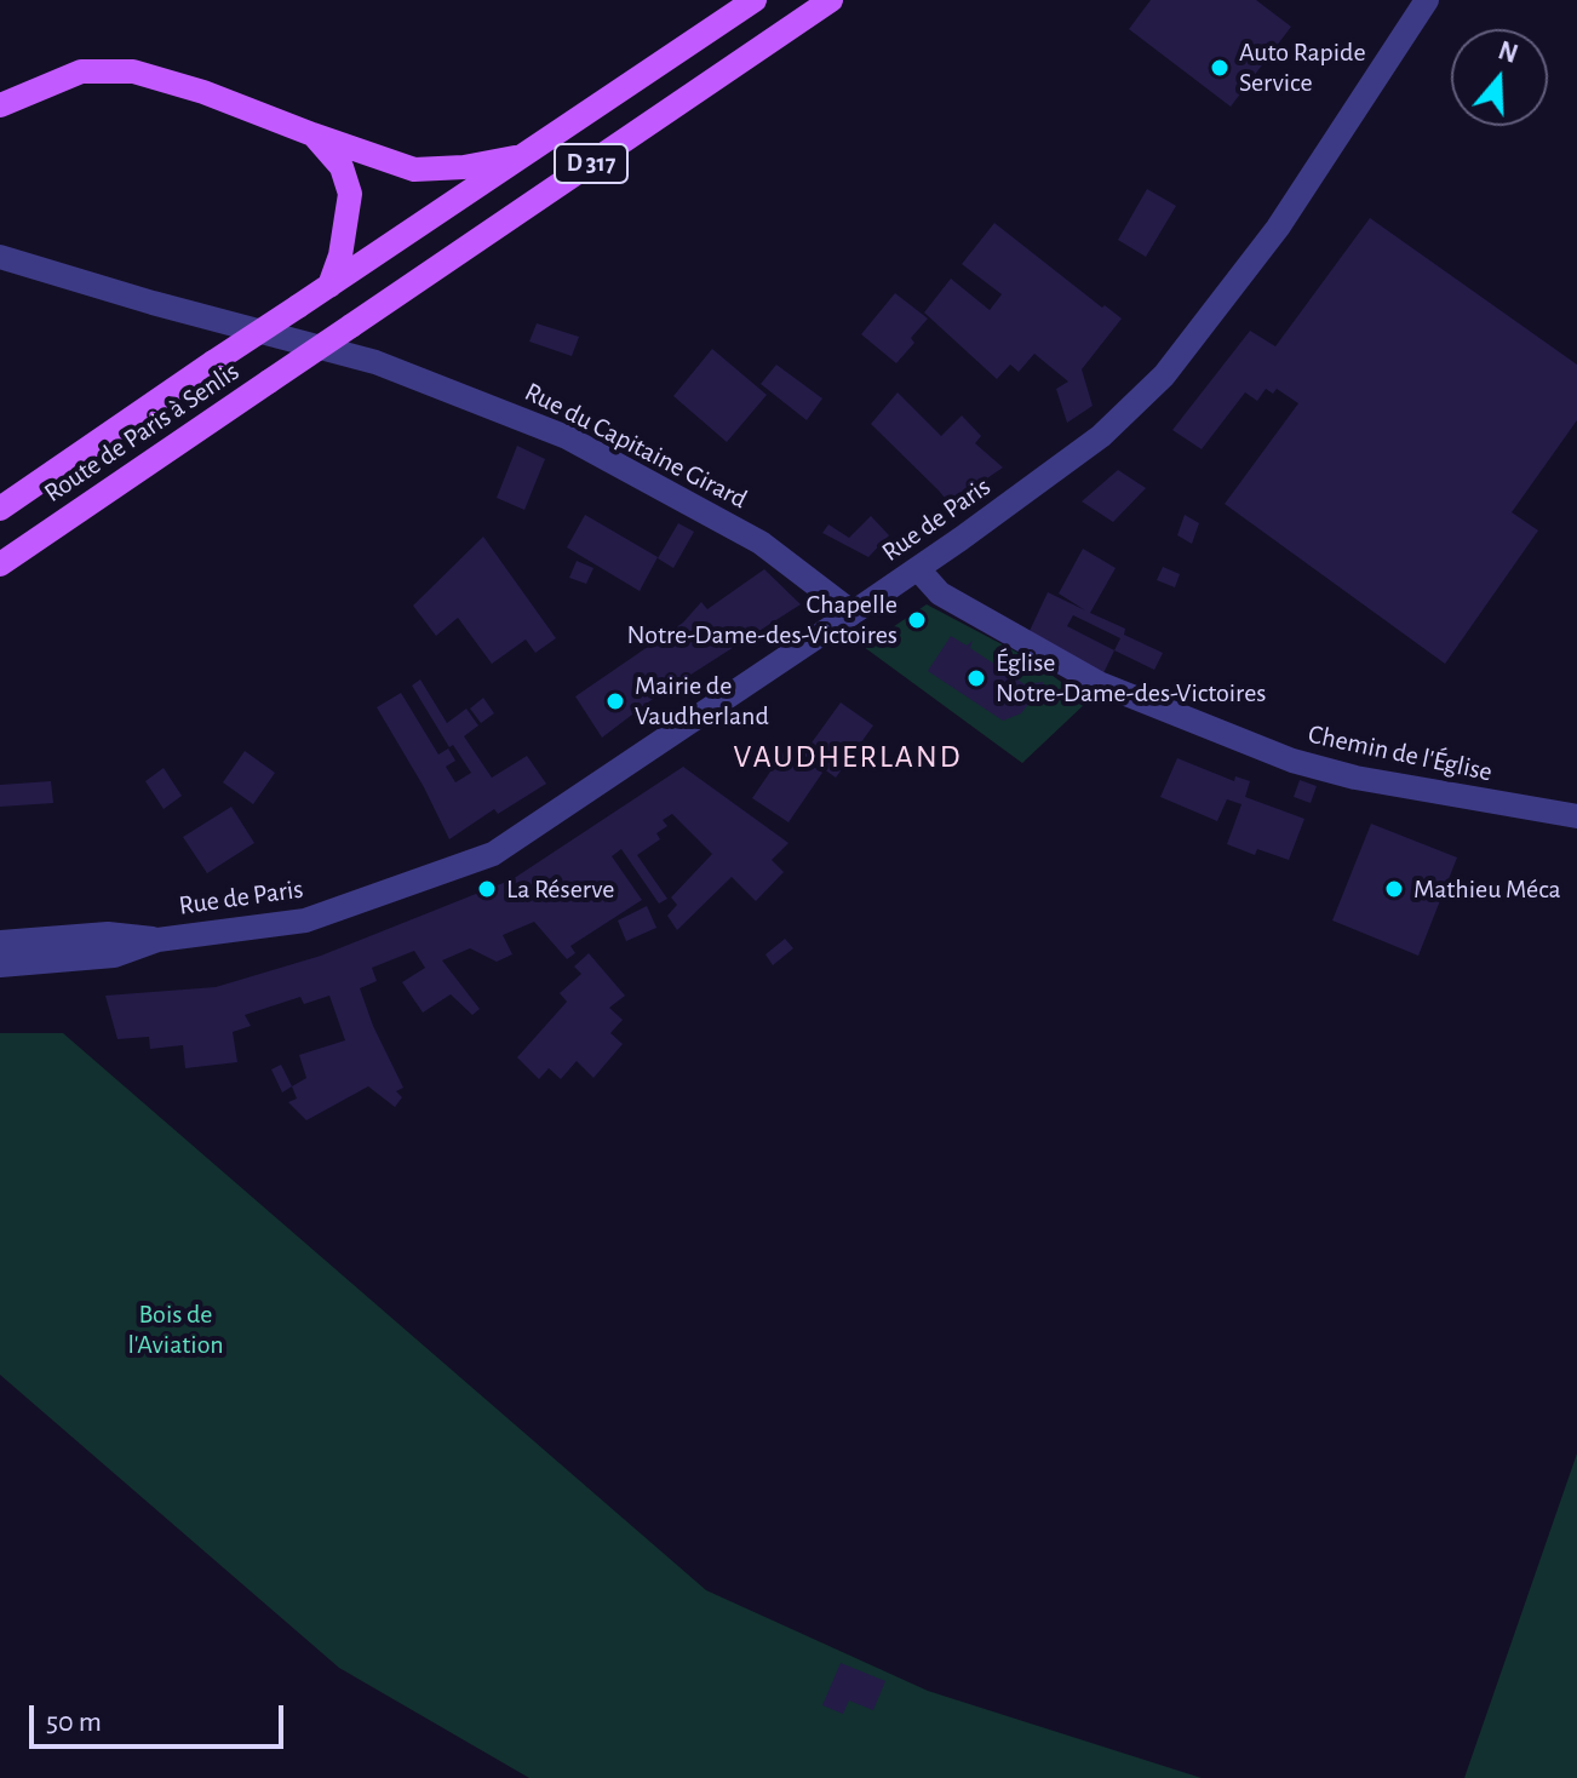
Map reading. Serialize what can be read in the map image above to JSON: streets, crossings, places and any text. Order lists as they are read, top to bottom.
{
  "streets": {
    "main road": ["D 317", "Route de Paris à Senlis"],
    "street": ["Rue du Capitaine Girard", "Rue de Paris", "Chemin de l'Église"]
  },
  "crossings": [
    ["D 317", "Route de Paris à Senlis"],
    ["Rue du Capitaine Girard", "Rue de Paris"],
    ["Rue de Paris", "Chemin de l'Église"]
  ],
  "districts": ["VAUDHERLAND"],
  "parks": ["Bois de l'Aviation"],
  "places": [
    "Auto Rapide Service",
    "Chapelle Notre-Dame-des-Victoires",
    "Église Notre-Dame-des-Victoires",
    "Mairie de Vaudherland",
    "La Réserve",
    "Mathieu Méca"
  ],
  "scale_bar": "50 m",
  "north": "top"
}
